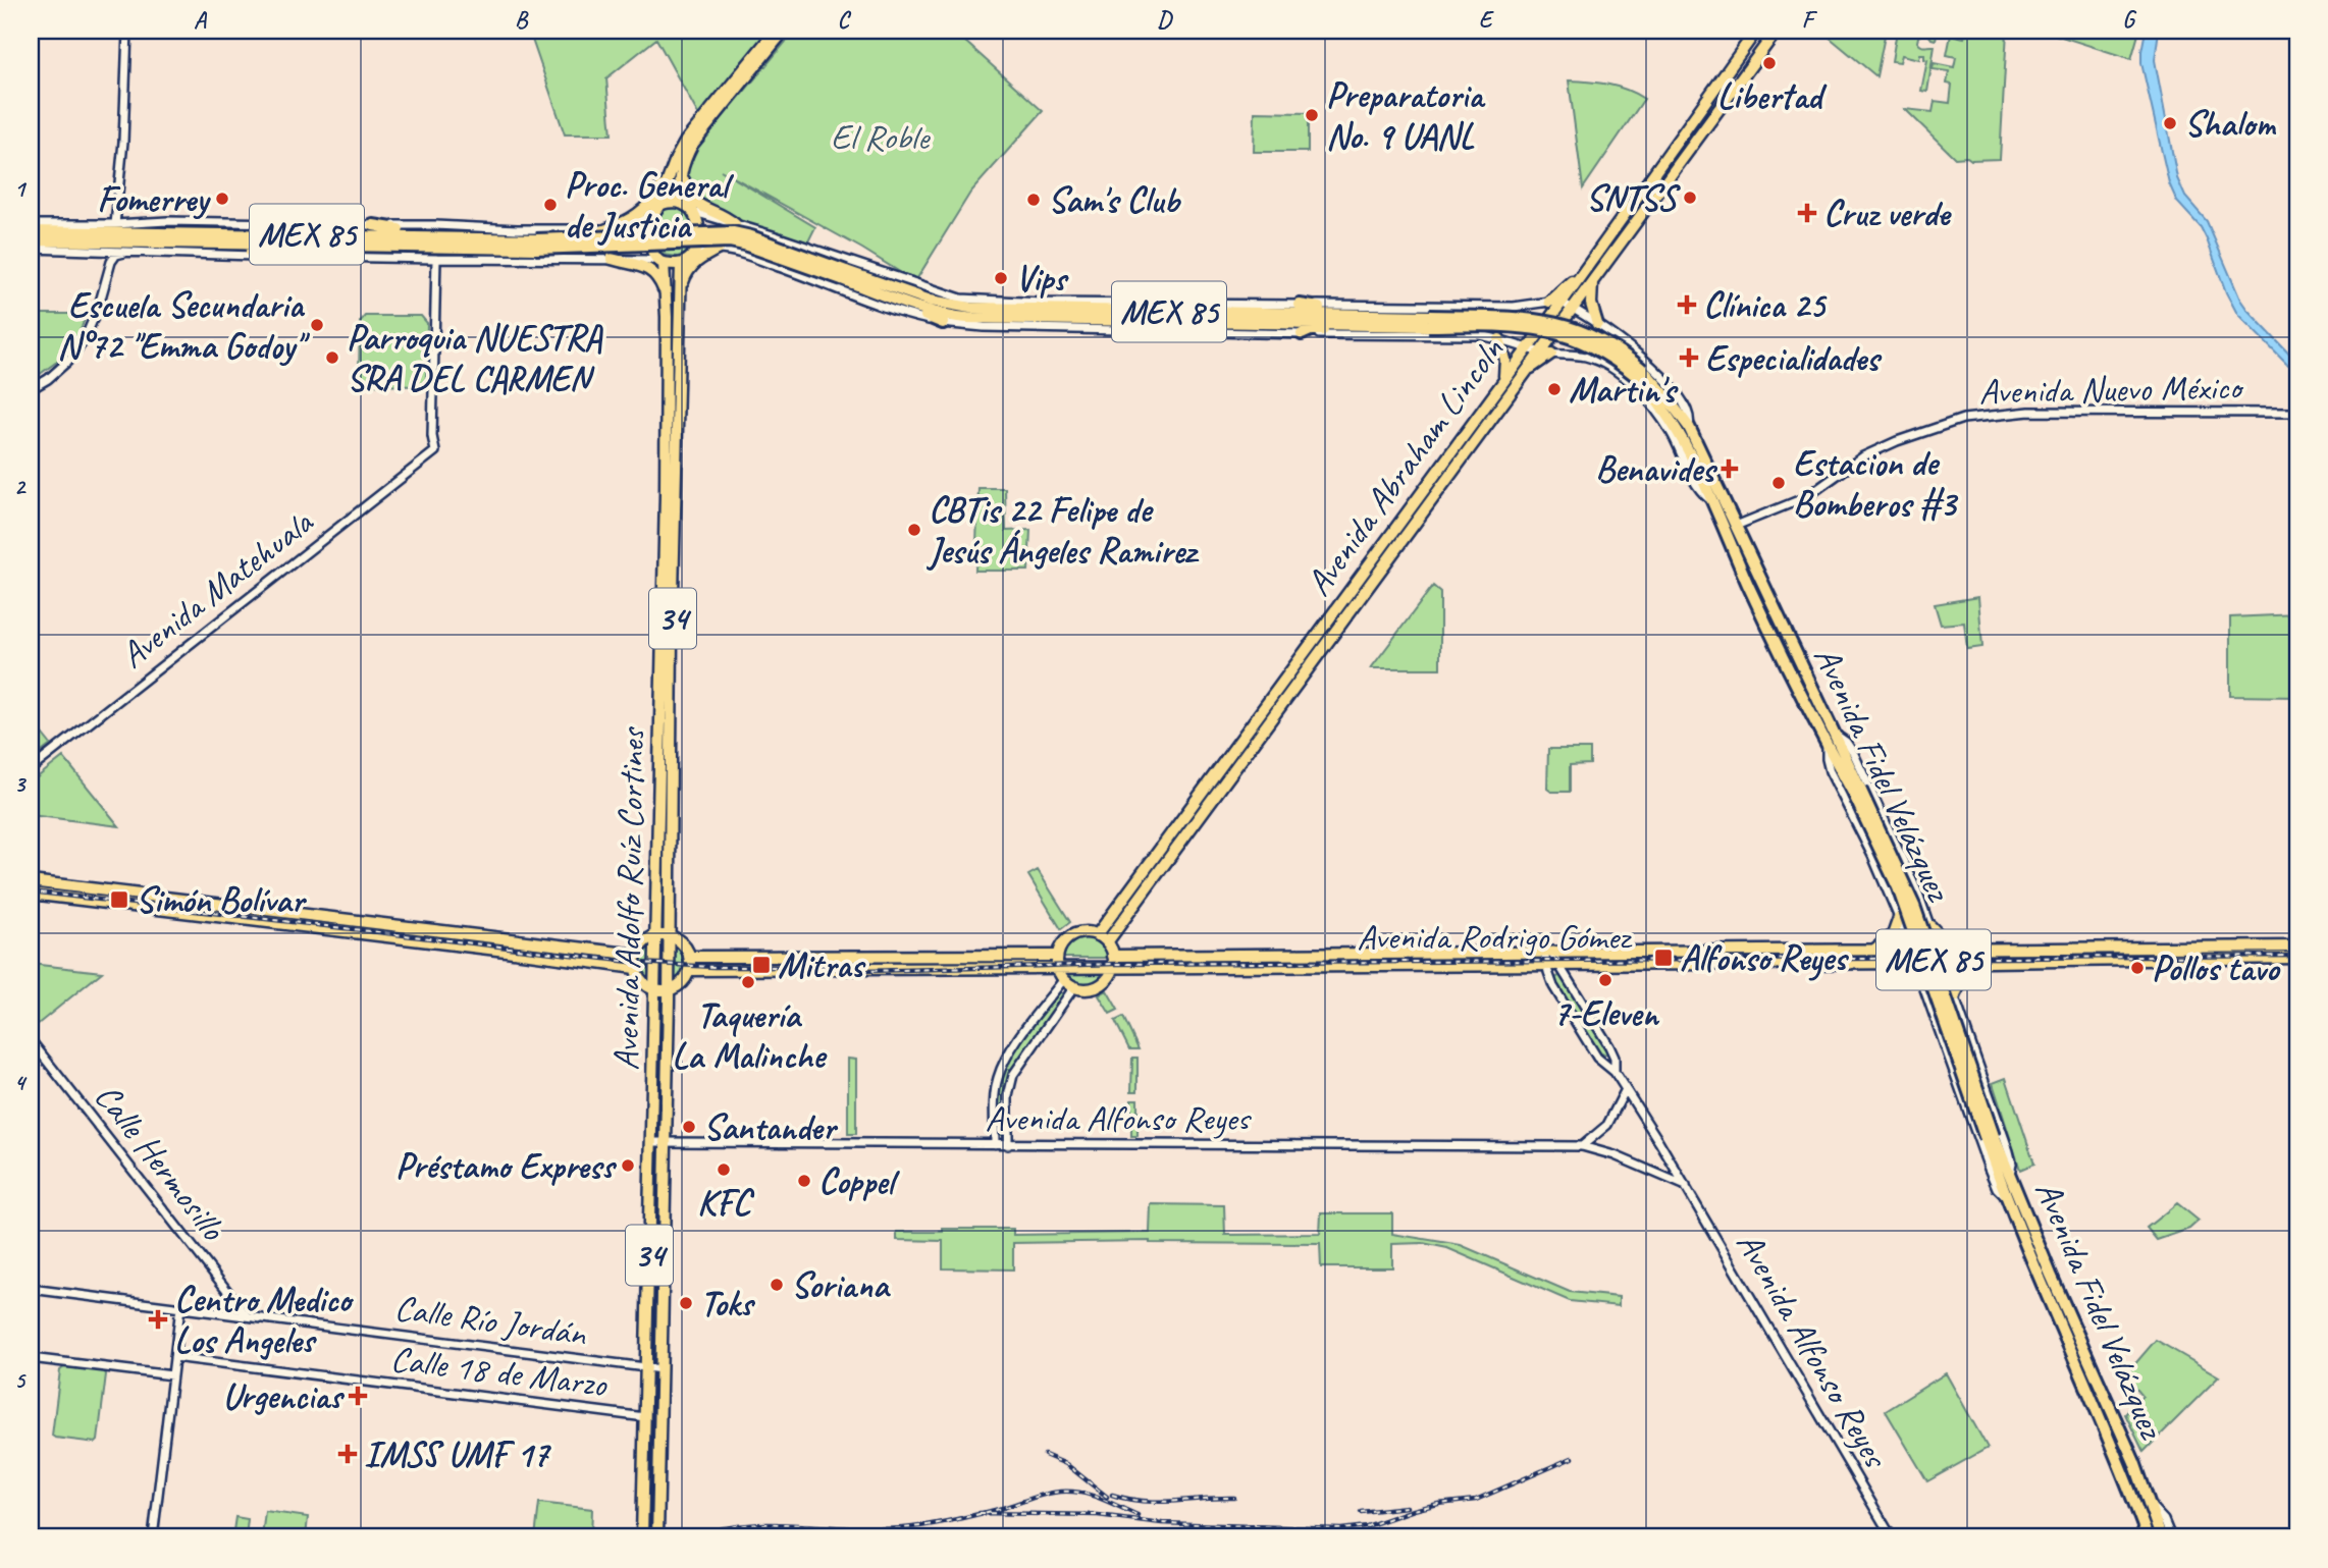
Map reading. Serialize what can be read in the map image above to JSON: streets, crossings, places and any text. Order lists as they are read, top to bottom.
{
  "streets": {
    "highway": ["MEX 85", "Avenida Fidel Velázquez"],
    "main road": [
      "Avenida Abraham Lincoln",
      "34",
      "Avenida Adolfo Ruíz Cortines",
      "Avenida Rodrigo Gómez"
    ],
    "street": [
      "Avenida Nuevo México",
      "Avenida Matehuala",
      "Avenida Alfonso Reyes",
      "Calle Hermosillo",
      "Calle Río Jordán",
      "Calle 18 de Marzo"
    ]
  },
  "crossings": [
    ["MEX 85", "Avenida Matehuala"],
    ["MEX 85", "Avenida Fidel Velázquez"],
    ["Avenida Nuevo México", "Avenida Fidel Velázquez"],
    ["34", "Avenida Adolfo Ruíz Cortines"],
    ["Avenida Adolfo Ruíz Cortines", "Avenida Alfonso Reyes"],
    ["Avenida Adolfo Ruíz Cortines", "Calle Río Jordán"],
    ["Avenida Adolfo Ruíz Cortines", "Calle 18 de Marzo"],
    ["Calle Hermosillo", "Calle Río Jordán"]
  ],
  "parks": ["El Roble"],
  "places": {
    "other": [
      "Libertad",
      "Preparatoria No. 9 UANL",
      "Shalom",
      "SNTSS",
      "Fomerrey",
      "Sam's Club",
      "Proc. General de Justicia",
      "Vips",
      "Escuela Secundaria N°72 \"Emma Godoy\"",
      "Parroquia NUESTRA SRA DEL CARMEN",
      "Martin's",
      "Estacion de Bomberos #3",
      "CBTis 22 Felipe de Jesús Ángeles Ramirez",
      "Pollos tavo",
      "7-Eleven",
      "Taquería La Malinche",
      "Santander",
      "Préstamo Express",
      "KFC",
      "Coppel",
      "Soriana",
      "Toks"
    ],
    "health": [
      "Cruz verde",
      "Clínica 25",
      "Especialidades",
      "Benavides",
      "Centro Medico Los Angeles",
      "Urgencias",
      "IMSS UMF 17"
    ],
    "transit": ["Simón Bolívar", "Alfonso Reyes", "Mitras"]
  },
  "grid": {
    "columns": [
      "A",
      "B",
      "C",
      "D",
      "E",
      "F",
      "G"
    ],
    "rows": [
      "1",
      "2",
      "3",
      "4",
      "5"
    ]
  }
}
